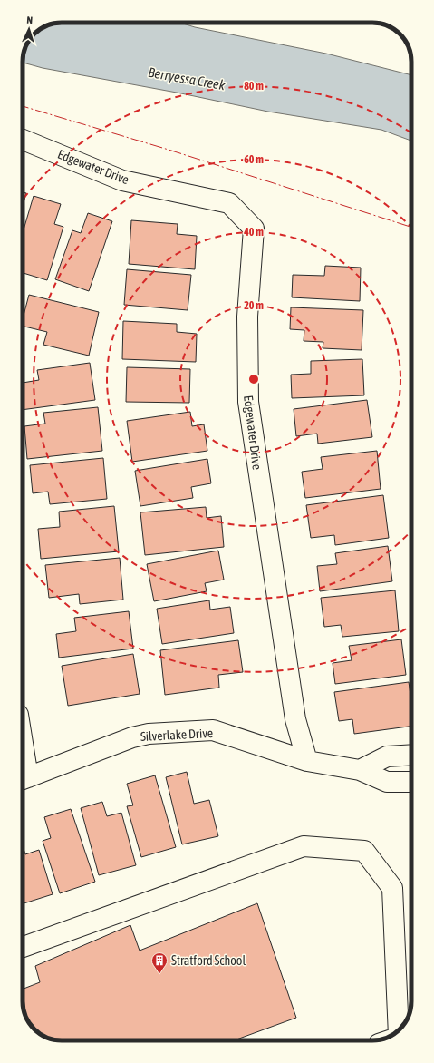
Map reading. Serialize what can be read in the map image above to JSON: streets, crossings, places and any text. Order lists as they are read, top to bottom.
{
  "streets": {
    "street": ["Edgewater Drive", "Silverlake Drive"]
  },
  "crossings": [
    ["Edgewater Drive", "Silverlake Drive"]
  ],
  "water": ["Berryessa Creek"],
  "places": {
    "building": ["Stratford School"]
  },
  "north": "top",
  "rings": [
    "80 m",
    "60 m",
    "40 m",
    "20 m"
  ]
}
